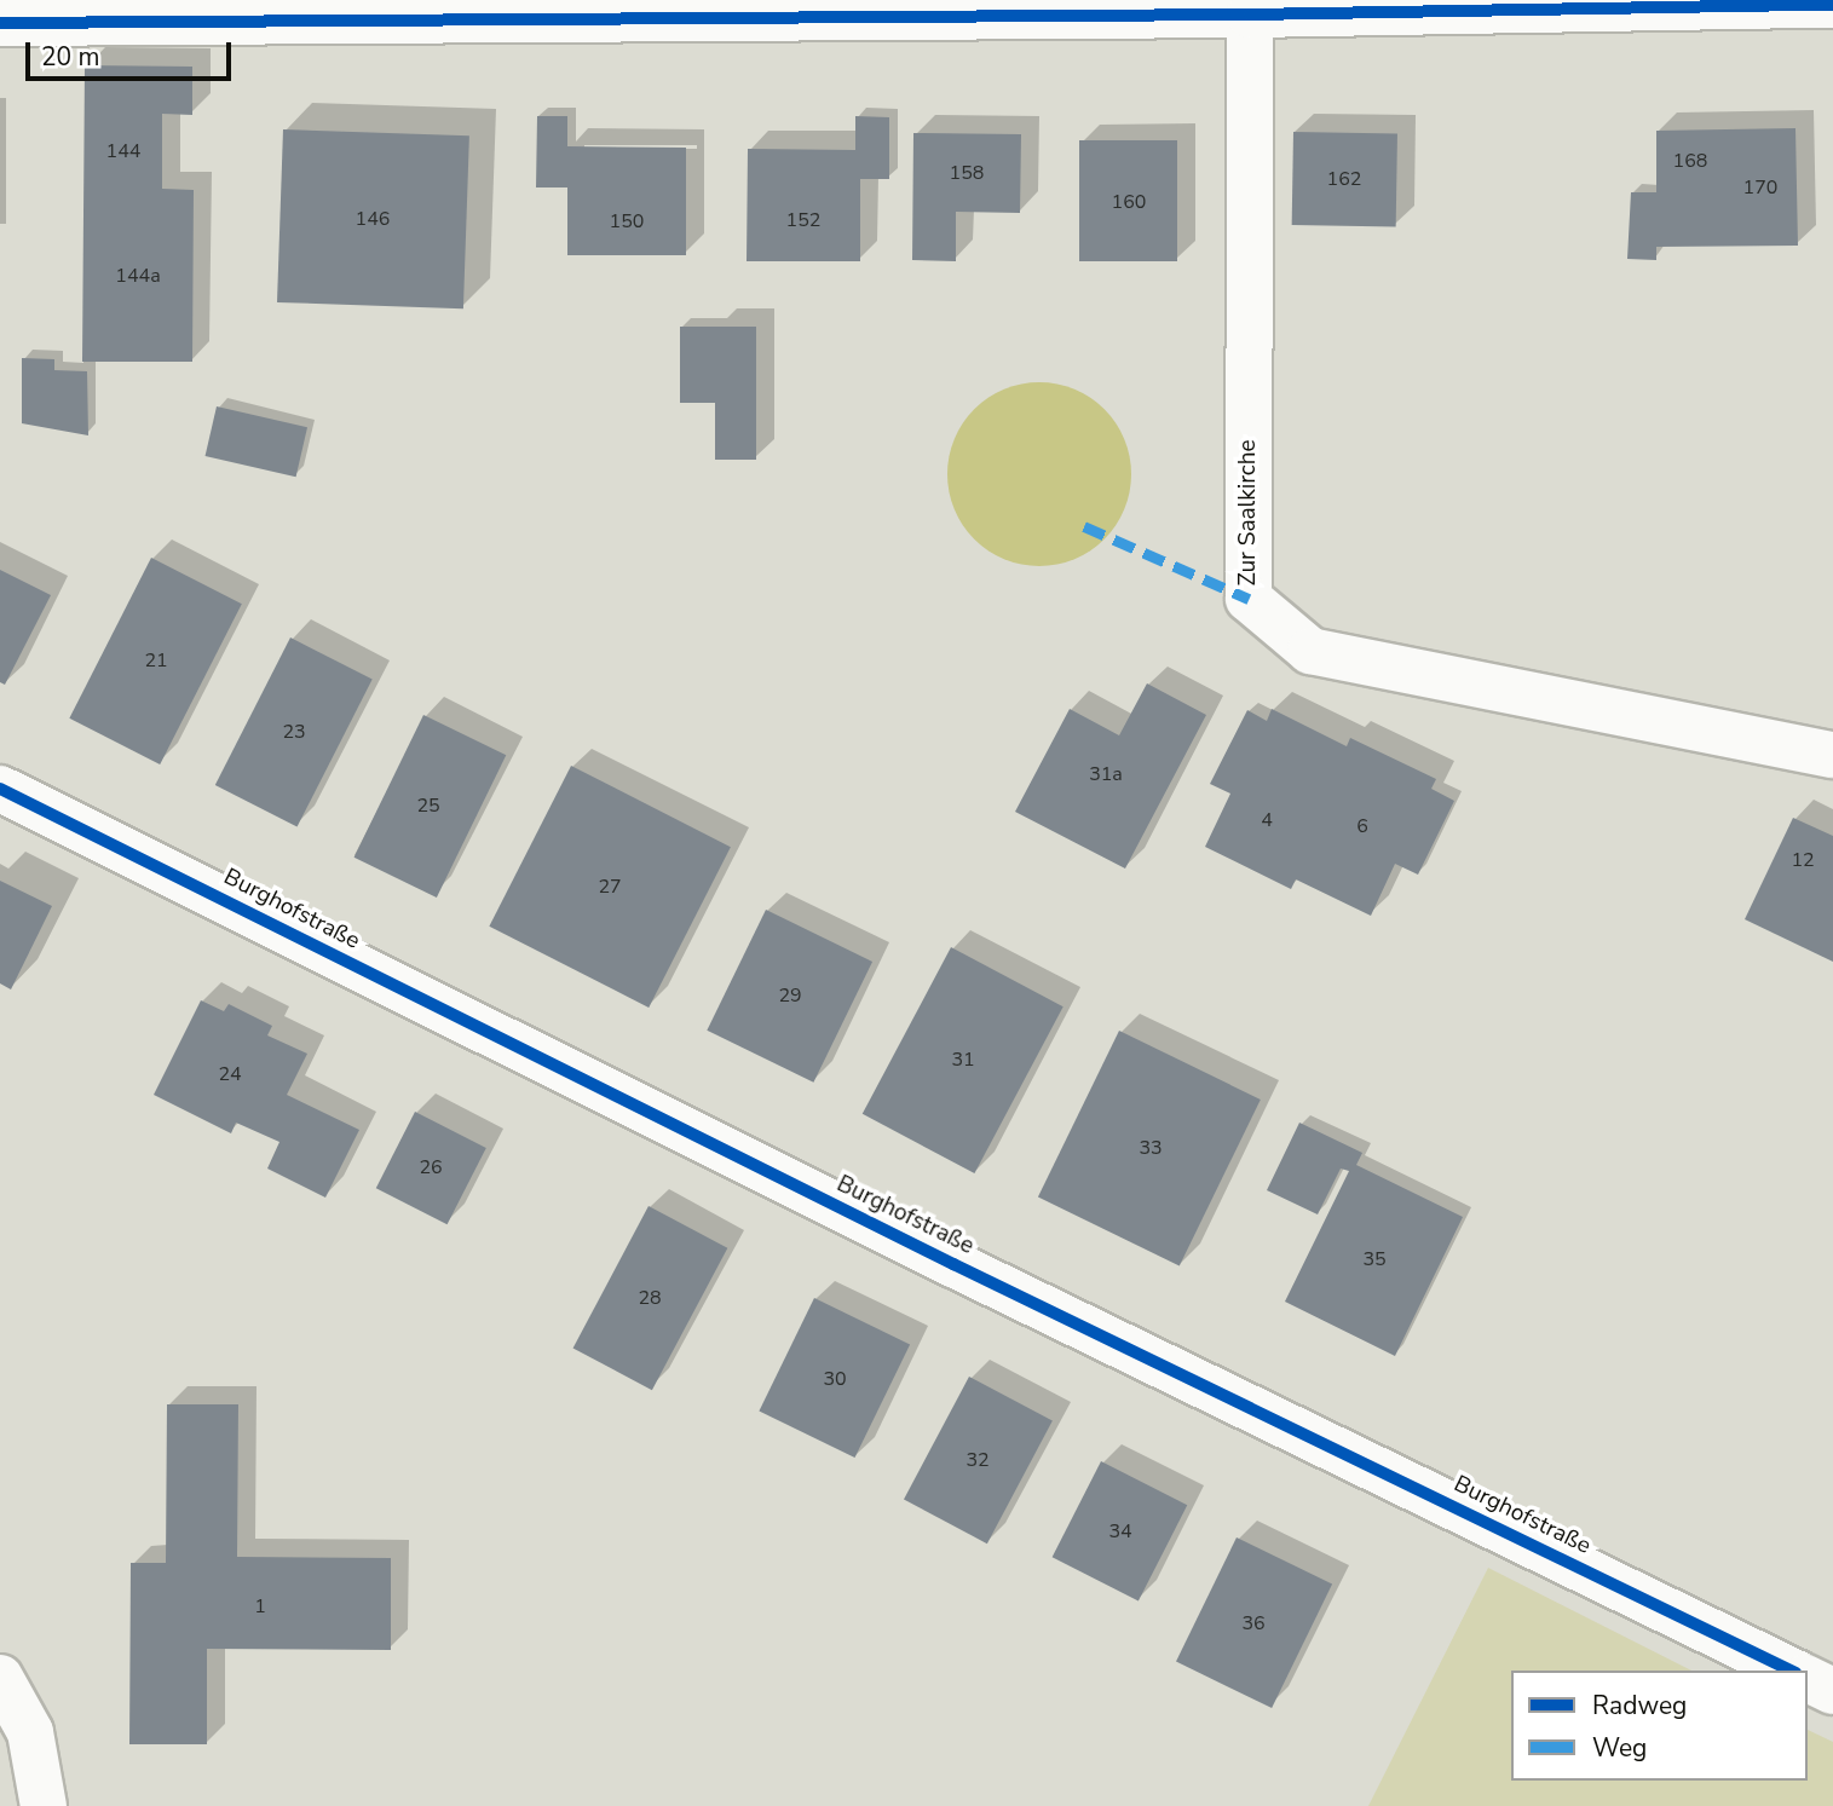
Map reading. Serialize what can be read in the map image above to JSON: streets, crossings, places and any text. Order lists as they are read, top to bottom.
{
  "streets": {
    "street": ["Zur Saalkirche", "Burghofstraße"]
  },
  "house_numbers": [
    "144",
    "168",
    "158",
    "162",
    "170",
    "160",
    "146",
    "152",
    "150",
    "144a",
    "21",
    "23",
    "31a",
    "25",
    "4",
    "6",
    "12",
    "27",
    "29",
    "31",
    "24",
    "33",
    "26",
    "35",
    "28",
    "30",
    "32",
    "34",
    "1",
    "36"
  ],
  "legend": ["Radweg", "Weg"],
  "scale_bar": "20 m"
}
